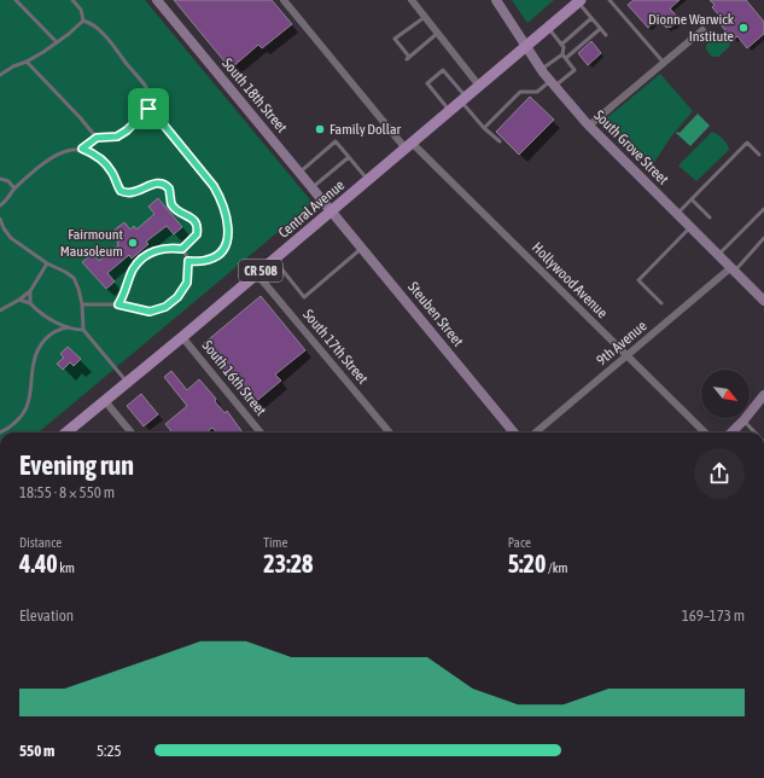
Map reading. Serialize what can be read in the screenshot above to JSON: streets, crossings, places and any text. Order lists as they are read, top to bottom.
{
  "streets": {
    "main road": [
      "South 18th Street",
      "South Grove Street",
      "Central Avenue",
      "CR 508",
      "Steuben Street"
    ],
    "street": [
      "Hollywood Avenue",
      "9th Avenue",
      "South 17th Street",
      "South 16th Street"
    ]
  },
  "crossings": [
    ["South 18th Street", "Central Avenue"],
    ["South 18th Street", "Steuben Street"],
    ["South Grove Street", "Central Avenue"],
    ["South Grove Street", "9th Avenue"],
    ["Central Avenue", "Hollywood Avenue"],
    ["Central Avenue", "Steuben Street"],
    ["Central Avenue", "South 17th Street"],
    ["Central Avenue", "South 16th Street"],
    ["Hollywood Avenue", "9th Avenue"]
  ],
  "places": ["Dionne Warwick Institute", "Family Dollar", "Fairmount Mausoleum"],
  "north": "bottom right",
  "page": {
    "heading": ["Evening run", "18:55 · 8 × 550 m"],
    "stats": [
      ["Distance", "4.40 km"],
      ["Time", "23:28"],
      ["Pace", "5:20 /km"]
    ],
    "chart": ["Elevation", "169–173 m"],
    "list": [
      {
        "name": "550 m",
        "note": "5:25"
      }
    ]
  }
}
